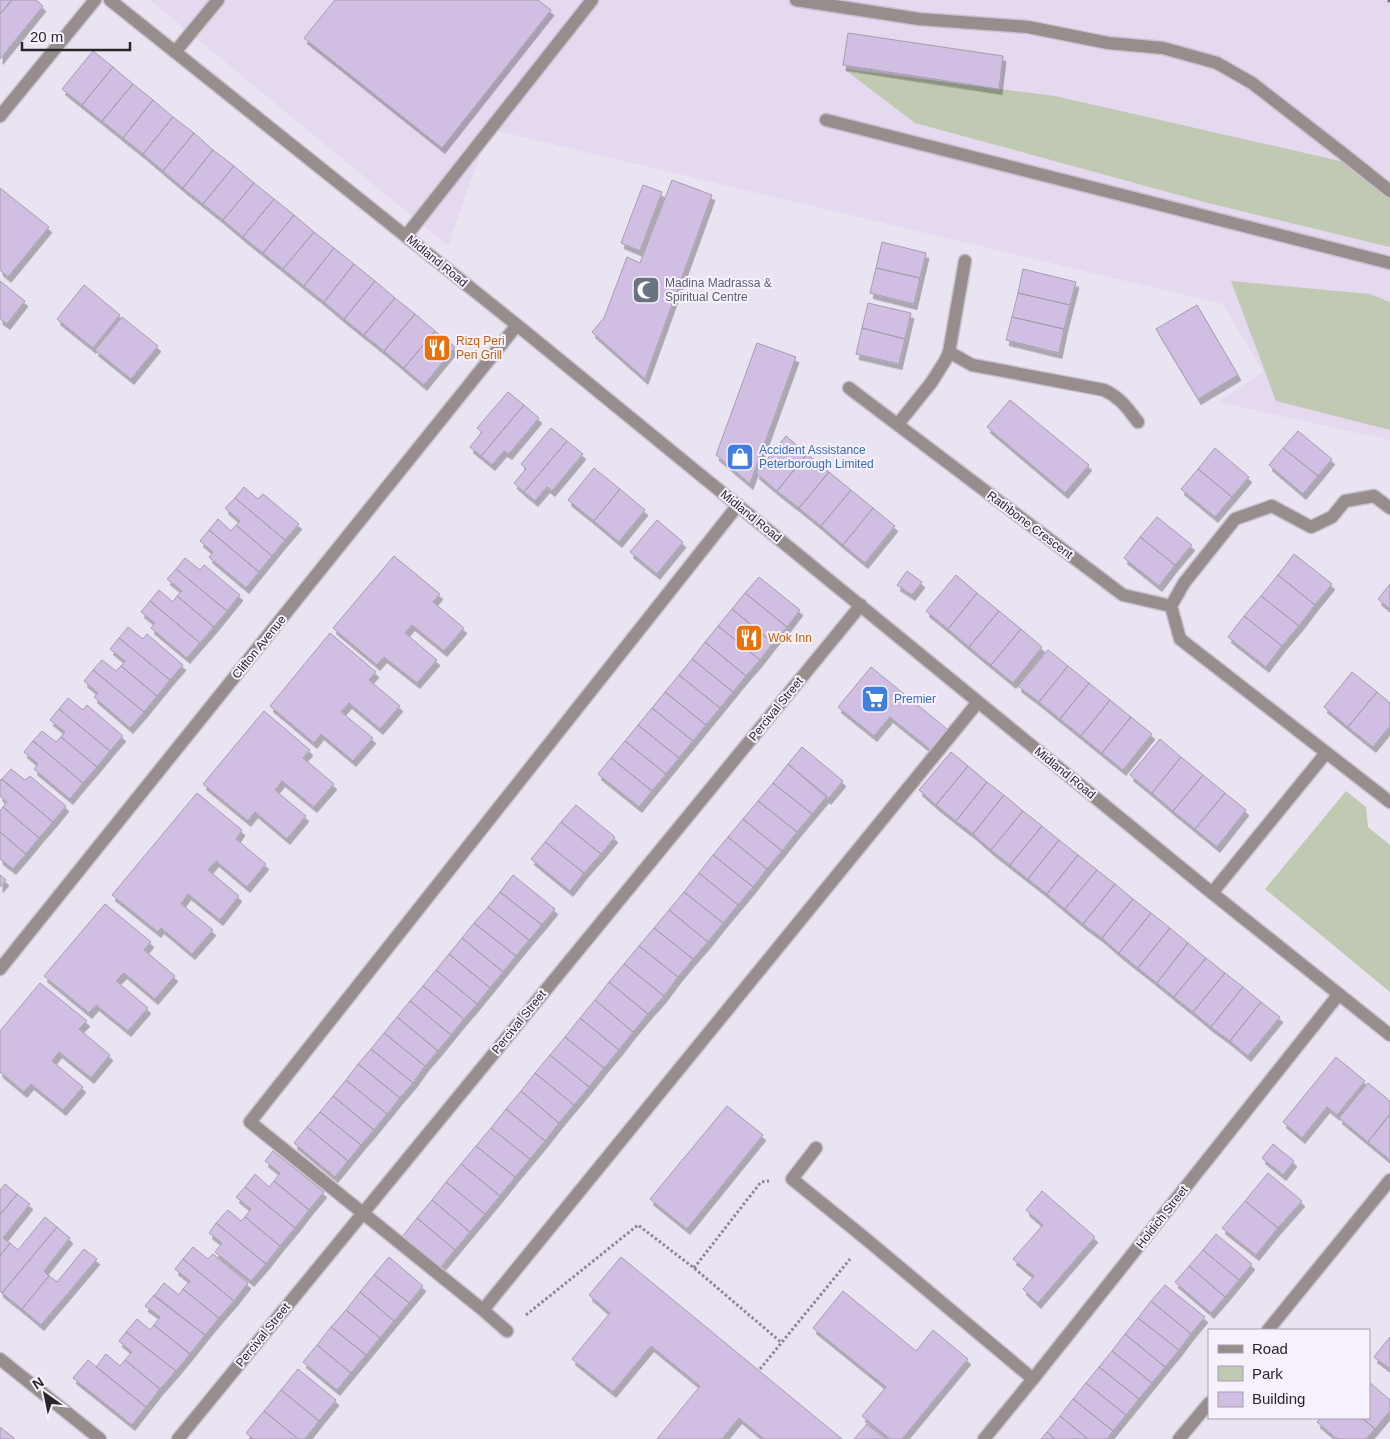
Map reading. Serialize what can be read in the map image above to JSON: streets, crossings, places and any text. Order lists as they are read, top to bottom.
{
  "streets": {
    "street": [
      "Midland Road",
      "Rathbone Crescent",
      "Clifton Avenue",
      "Percival Street",
      "Holdich Street"
    ]
  },
  "crossings": [
    ["Midland Road", "Clifton Avenue"],
    ["Midland Road", "Percival Street"],
    ["Midland Road", "Holdich Street"]
  ],
  "places": {
    "mosque": ["Madina Madrassa & Spiritual Centre"],
    "restaurant": ["Rizq Peri Peri Grill", "Wok Inn"],
    "shop": ["Accident Assistance Peterborough Limited"],
    "supermarket": ["Premier"]
  },
  "legend": ["Road", "Park", "Building"],
  "scale_bar": "20 m",
  "north": "top left"
}
